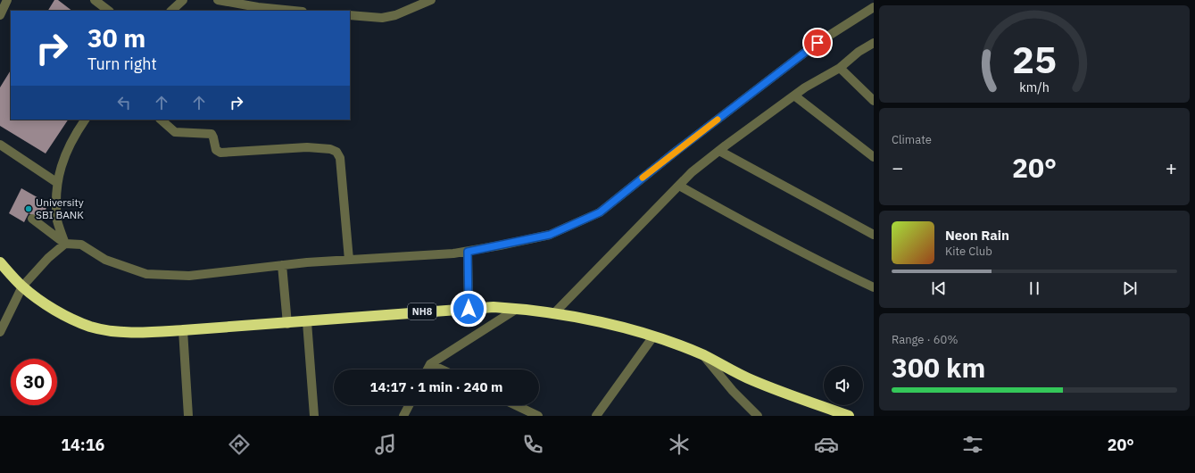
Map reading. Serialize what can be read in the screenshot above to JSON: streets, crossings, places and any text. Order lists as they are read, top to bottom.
{
  "streets": {
    "highway": ["NH8"]
  },
  "places": ["University SBI BANK"],
  "page": {
    "turn": ["30 m", "Turn right"],
    "tile": [
      "Climate",
      ["Range · 60%", "300 km"]
    ],
    "heat": ["−", "20°", "+"],
    "song": ["Neon Rain", "Kite Club"],
    "limit": "30",
    "trip": "14:17 · 1 min · 240 m",
    "tabs": ["14:16", "20°"],
    "gauge": ["25", "km/h"]
  }
}
